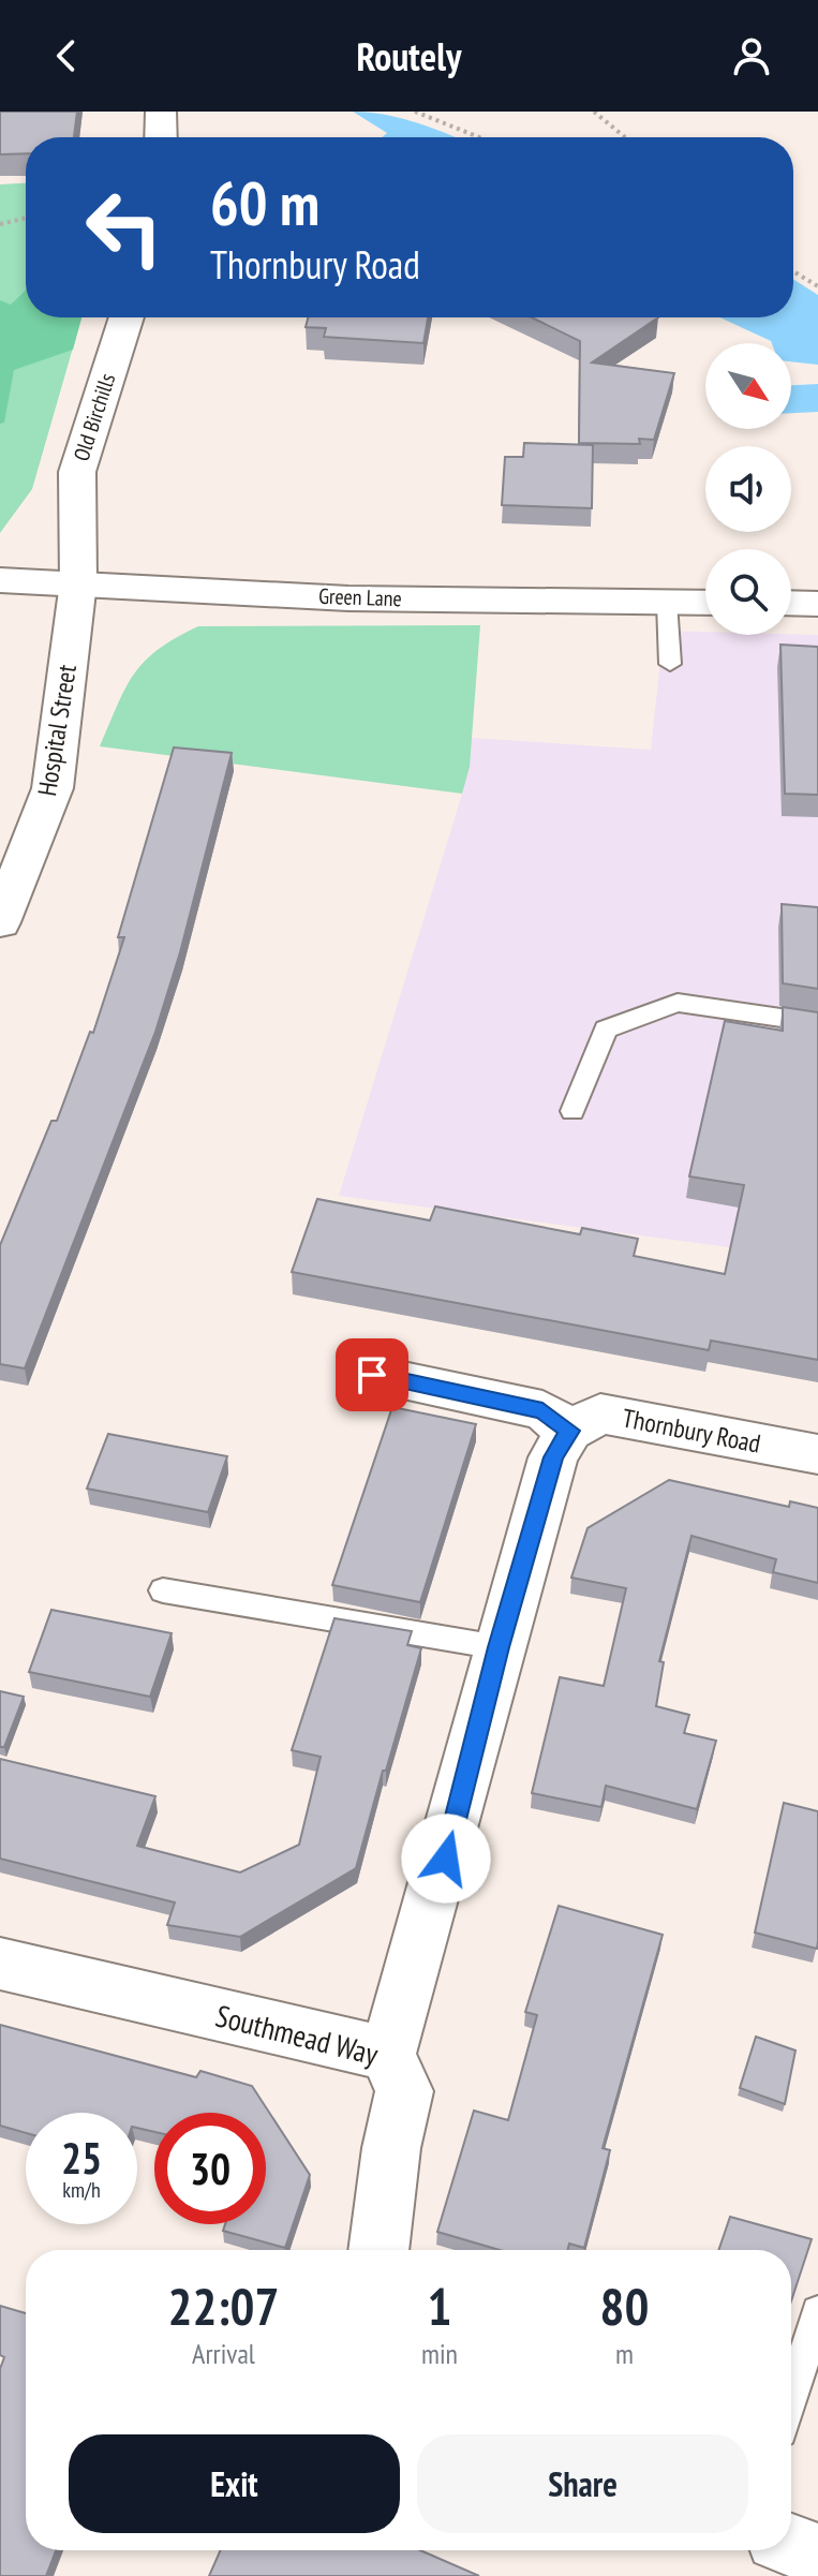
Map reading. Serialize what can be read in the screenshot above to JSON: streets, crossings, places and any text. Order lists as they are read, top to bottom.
{
  "streets": {
    "main road": [
      "Old Birchills",
      "Green Lane",
      "Hospital Street",
      "Thornbury Road",
      "Southmead Way"
    ]
  },
  "crossings": [
    ["Old Birchills", "Green Lane"],
    ["Old Birchills", "Hospital Street"],
    ["Green Lane", "Hospital Street"]
  ],
  "north": "bottom right",
  "page": {
    "header": "Routely",
    "turn": ["60 m", "Thornbury Road"],
    "speed": "25 km/h",
    "limit": "30",
    "eta": [
      "22:07",
      "Arrival",
      "1",
      "min",
      "80",
      "m"
    ],
    "buttons": ["Exit", "Share"]
  }
}
